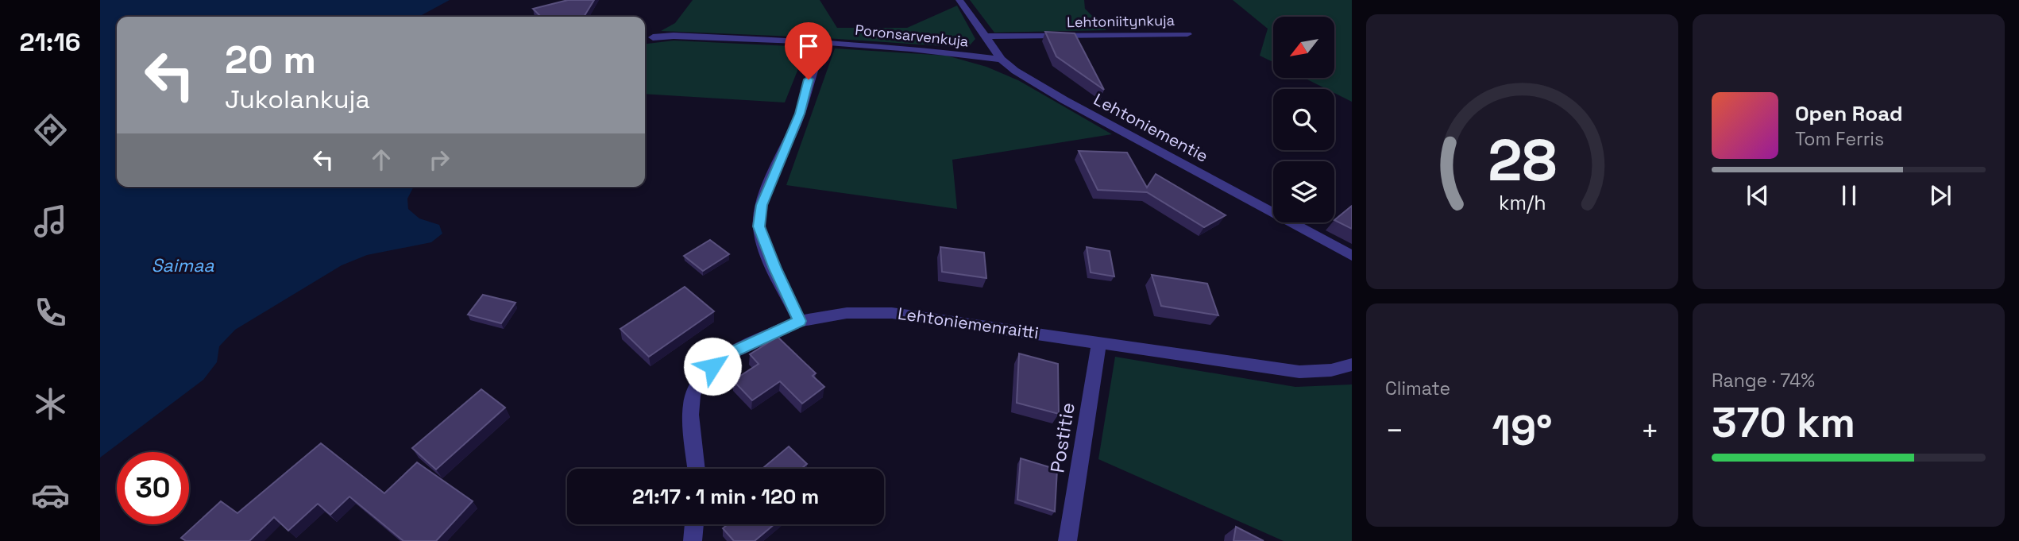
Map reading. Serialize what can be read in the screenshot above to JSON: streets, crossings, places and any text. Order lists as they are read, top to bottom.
{
  "streets": {
    "street": [
      "Lehtoniitynkuja",
      "Poronsarvenkuja",
      "Lehtoniementie",
      "Lehtoniemenraitti",
      "Postitie"
    ]
  },
  "crossings": [
    ["Lehtoniitynkuja", "Lehtoniementie"],
    ["Poronsarvenkuja", "Lehtoniementie"],
    ["Lehtoniemenraitti", "Postitie"]
  ],
  "water": ["Saimaa"],
  "north": "bottom left",
  "page": {
    "tabs": "21:16",
    "turn": ["20 m", "Jukolankuja"],
    "song": ["Open Road", "Tom Ferris"],
    "tile": [
      "Climate",
      ["Range · 74%", "370 km"]
    ],
    "heat": ["−", "19°", "+"],
    "limit": "30",
    "trip": "21:17 · 1 min · 120 m",
    "gauge": ["28", "km/h"]
  }
}
